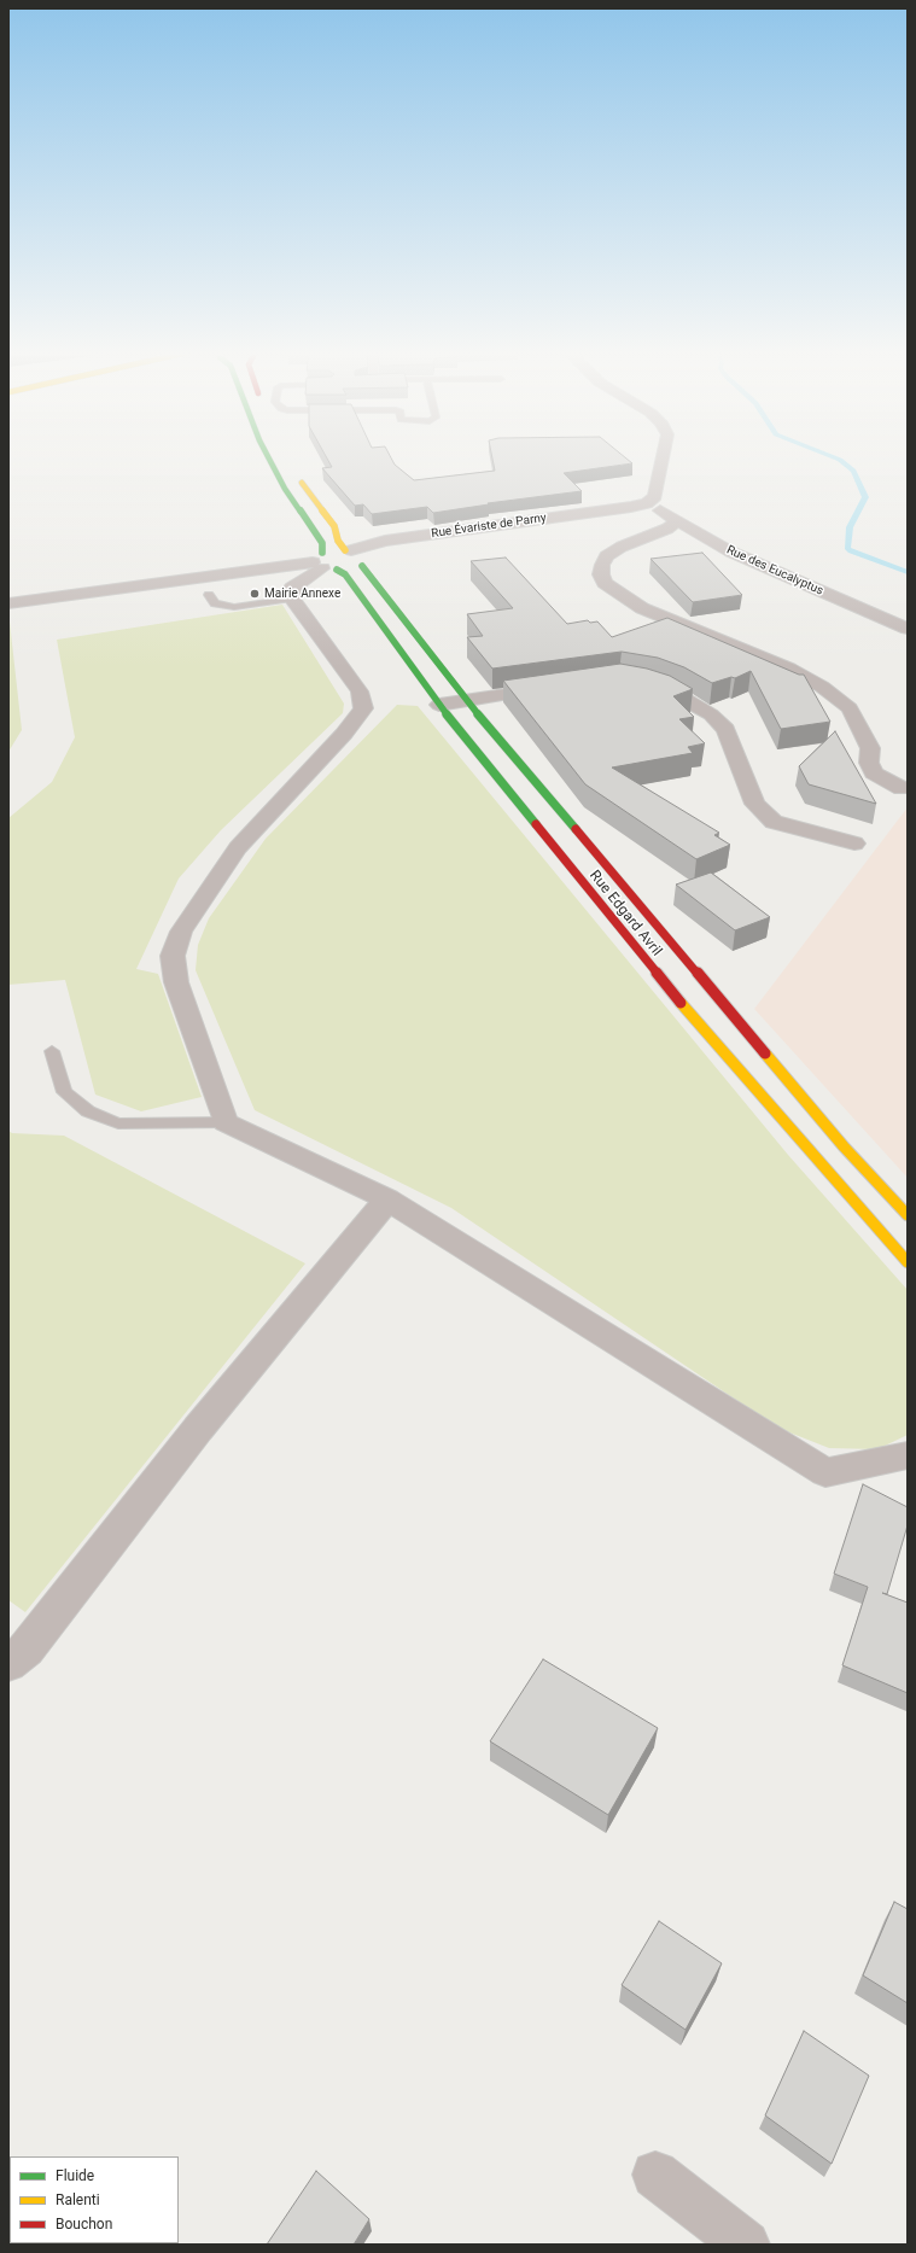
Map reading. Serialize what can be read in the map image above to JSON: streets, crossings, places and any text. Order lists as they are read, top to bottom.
{
  "streets": {
    "street": ["Rue Évariste de Parny", "Rue des Eucalyptus", "Rue Edgard Avril"]
  },
  "crossings": [
    ["Rue Évariste de Parny", "Rue des Eucalyptus"],
    ["Rue Évariste de Parny", "Rue Edgard Avril"]
  ],
  "places": ["Mairie Annexe"],
  "legend": ["Fluide", "Ralenti", "Bouchon"]
}
